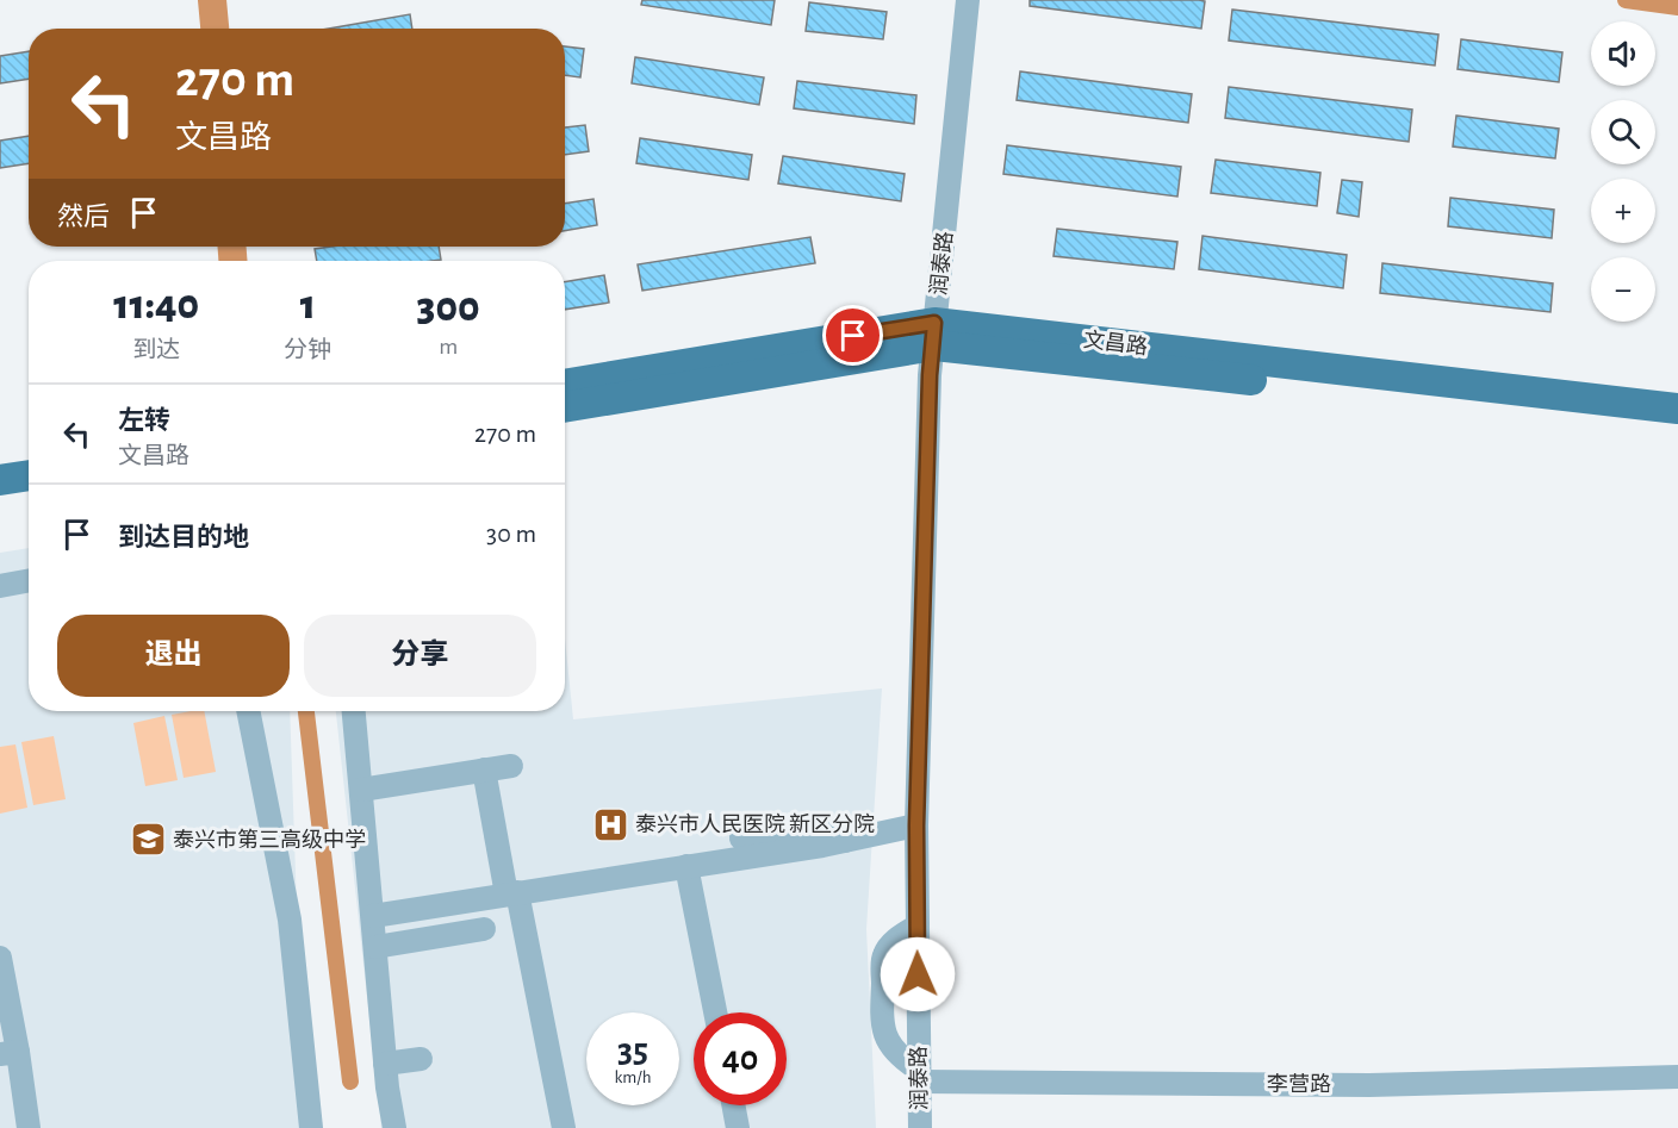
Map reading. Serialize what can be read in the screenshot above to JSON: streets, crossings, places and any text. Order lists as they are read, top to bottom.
{
  "streets": {
    "main road": ["文昌路"],
    "street": ["润泰路", "李营路"]
  },
  "crossings": [
    ["润泰路", "文昌路"],
    ["润泰路", "李营路"]
  ],
  "places": {
    "hospital": ["泰兴市人民医院 新区分院"],
    "school or university": ["泰兴市第三高级中学"]
  },
  "page": {
    "map_buttons": ["+", "−"],
    "turn": ["270 m", "文昌路"],
    "then": "然后",
    "eta": [
      "11:40",
      "到达",
      "1",
      "分钟",
      "300",
      "m"
    ],
    "list": [
      {
        "name": "左转",
        "note": "文昌路",
        "value": "270 m"
      },
      {
        "name": "到达目的地",
        "value": "30 m"
      }
    ],
    "buttons": ["退出", "分享"],
    "speed": "35 km/h",
    "limit": "40"
  }
}
